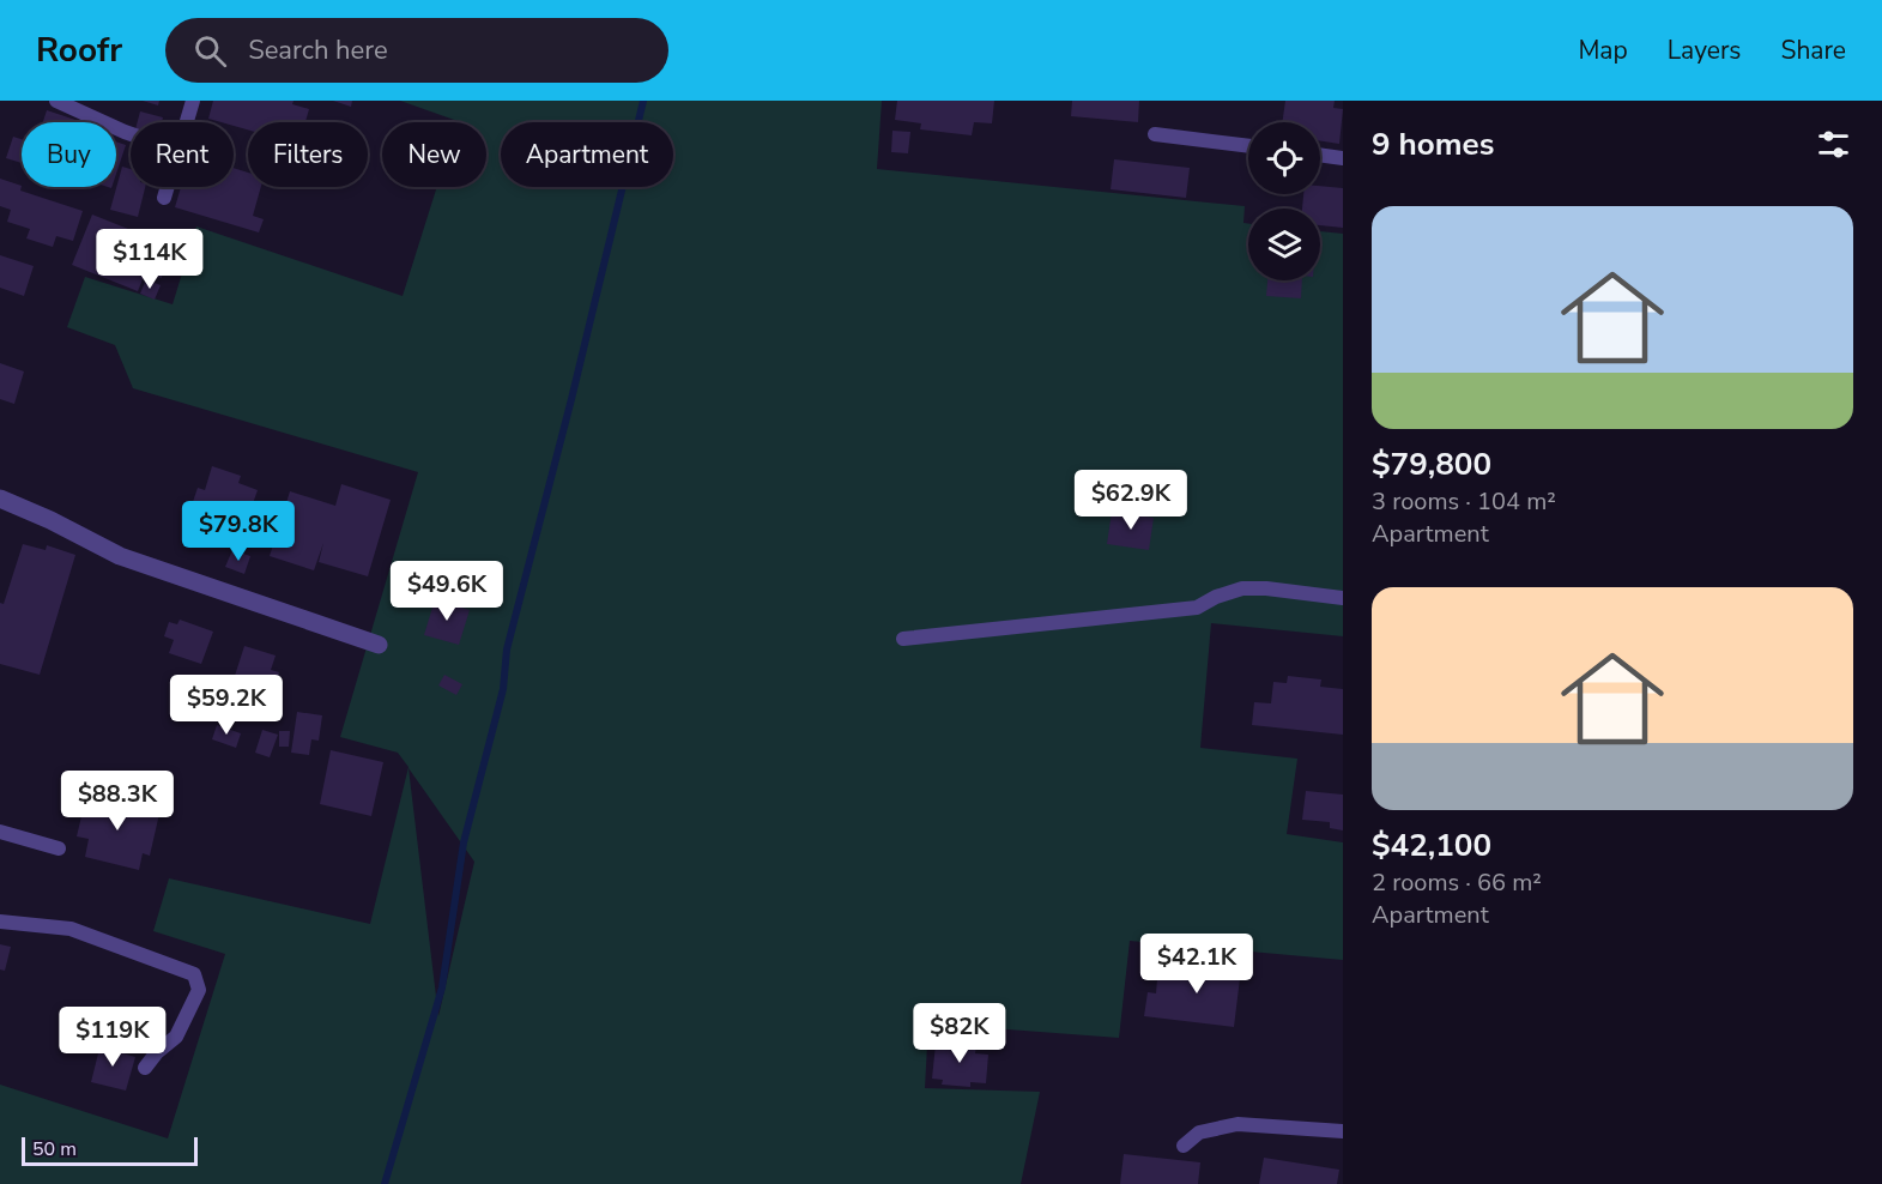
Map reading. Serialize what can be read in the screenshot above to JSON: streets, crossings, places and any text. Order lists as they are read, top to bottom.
{
  "scale_bar": "50 m",
  "page": {
    "header": "Roofr",
    "search": "Search here",
    "nav": ["Map", "Layers", "Share"],
    "heading": "9 homes",
    "chip": [
      "Buy",
      "Rent",
      "Filters",
      "New",
      "Apartment"
    ],
    "list": [
      {
        "name": "$79,800",
        "note": "3 rooms · 104 m² · Apartment"
      },
      {
        "name": "$42,100",
        "note": "2 rooms · 66 m² · Apartment"
      }
    ],
    "price": [
      "$114K",
      "$62.9K",
      "$79.8K",
      "$49.6K",
      "$59.2K",
      "$88.3K",
      "$42.1K",
      "$82K",
      "$119K"
    ],
    "scale": "50 m"
  }
}
